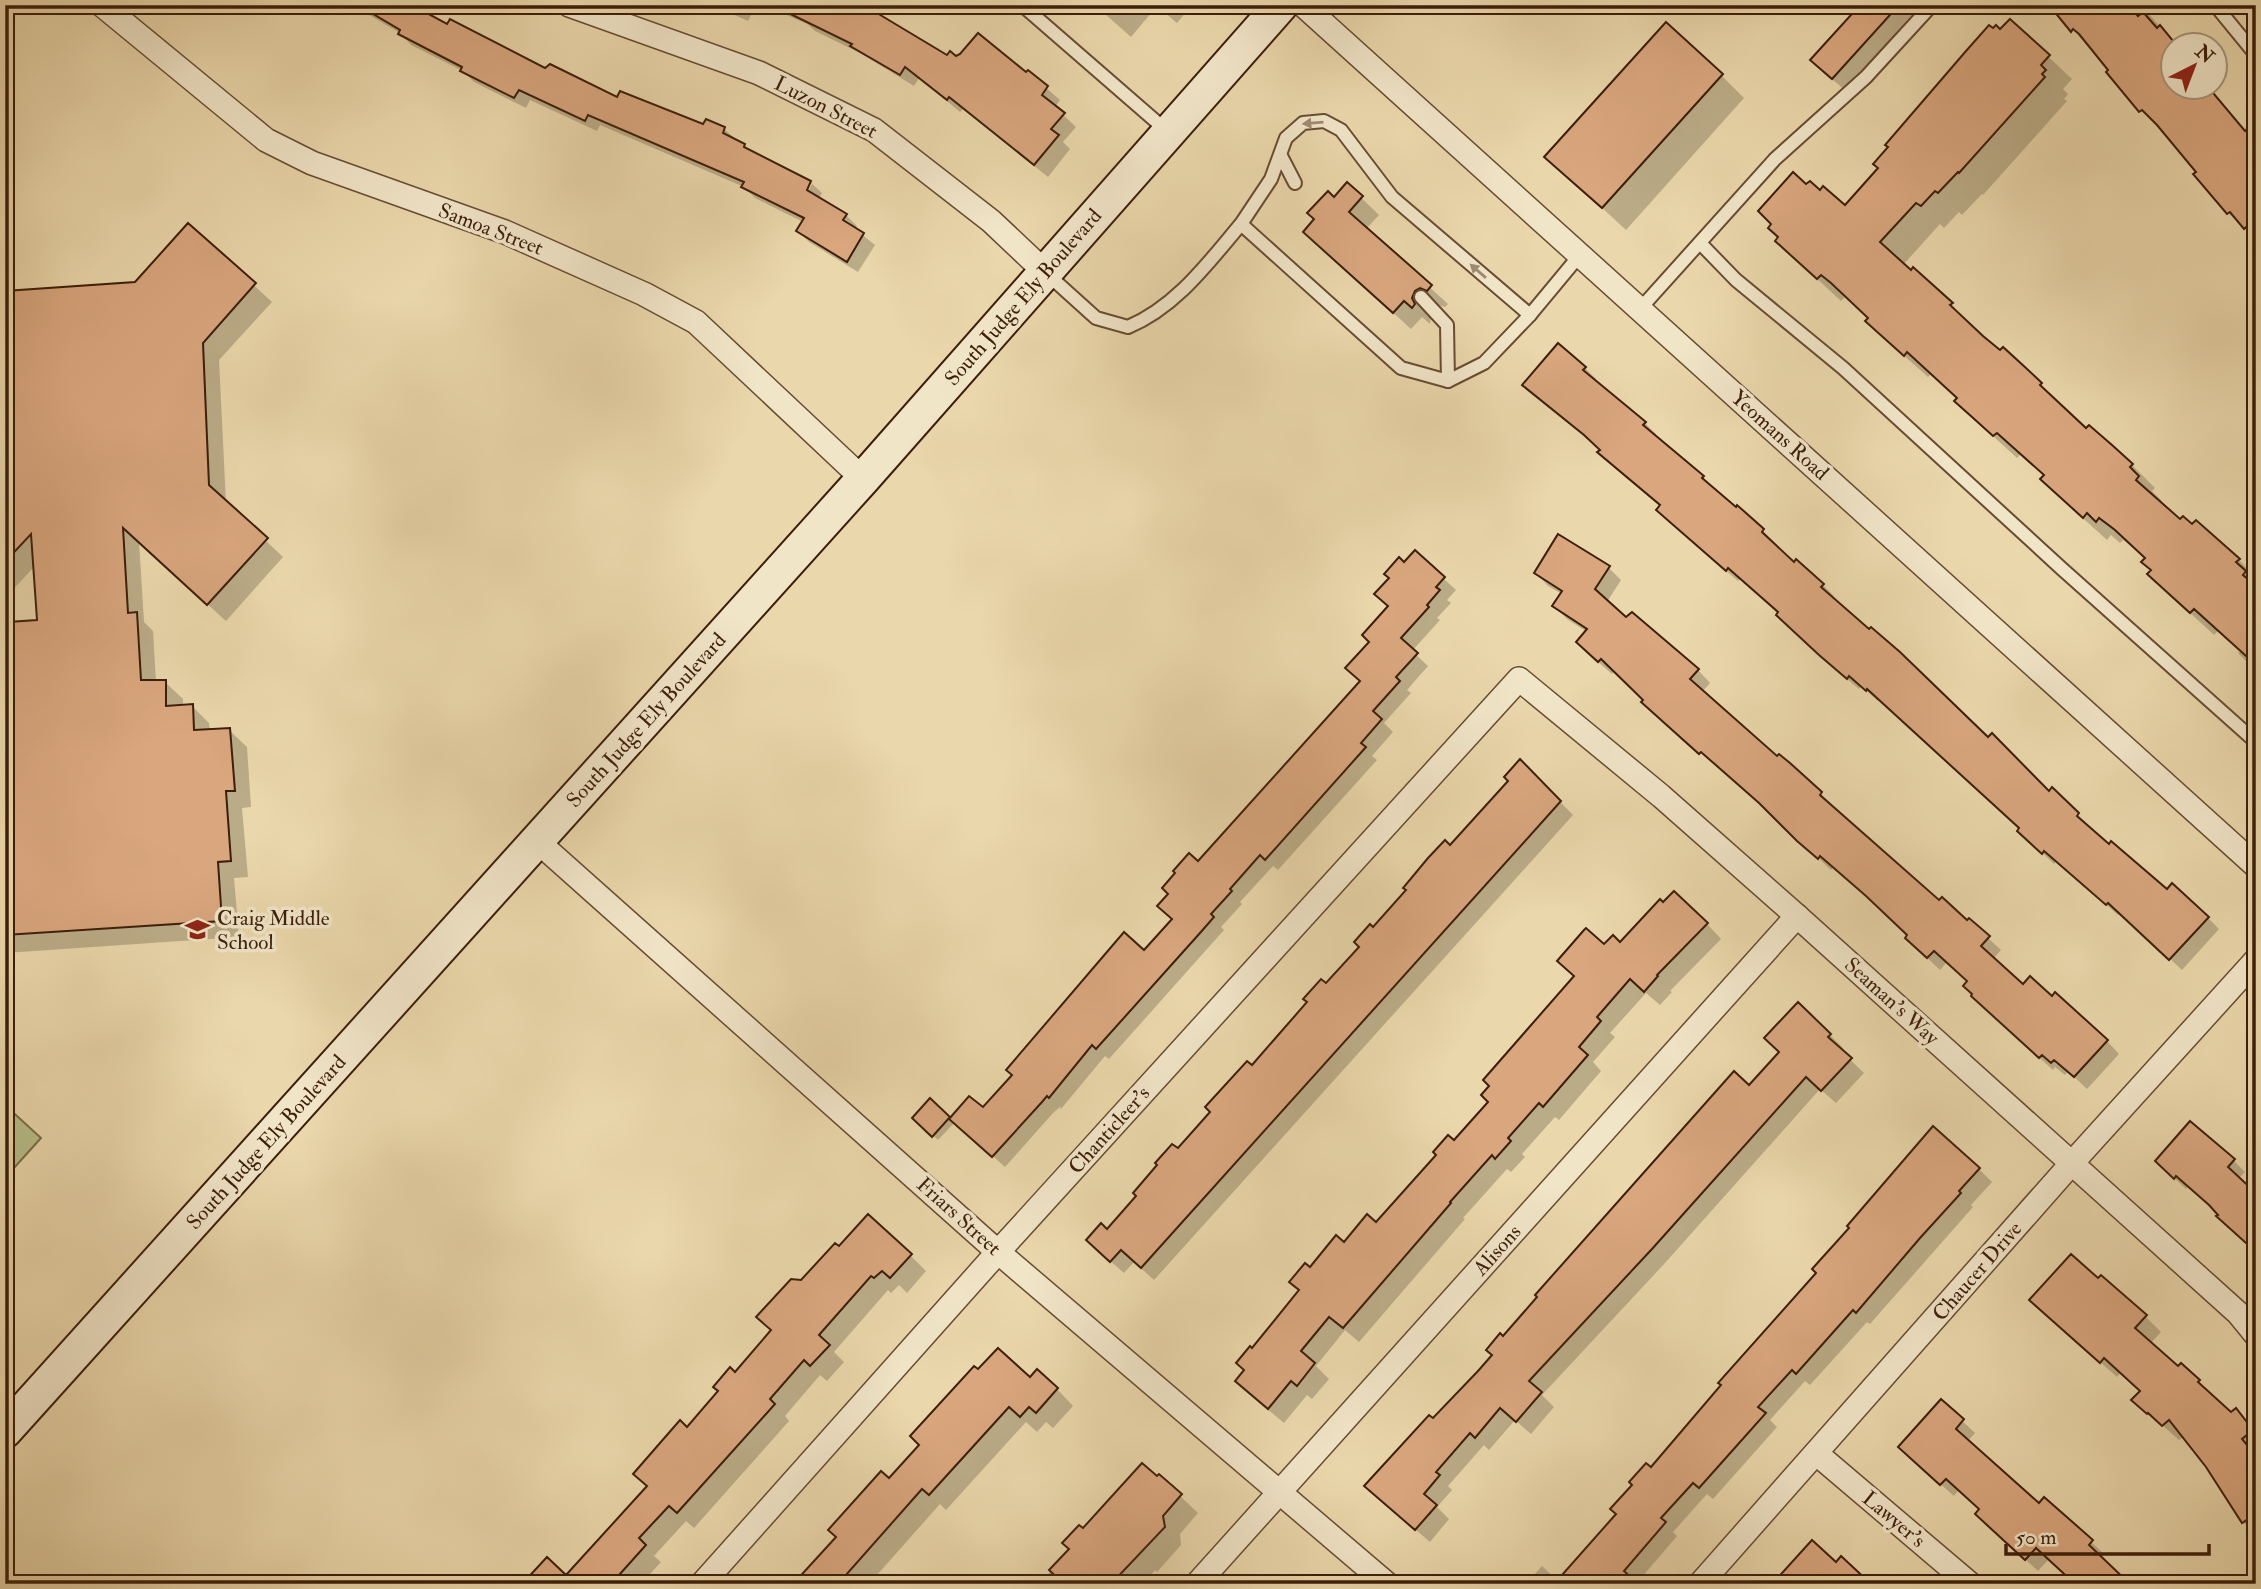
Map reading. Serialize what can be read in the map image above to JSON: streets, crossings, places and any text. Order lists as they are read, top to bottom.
{
  "streets": {
    "main road": ["South Judge Ely Boulevard"],
    "street": [
      "Luzon Street",
      "Samoa Street",
      "Yeomans Road",
      "Seaman's Way",
      "Chanticleer's",
      "Friars Street",
      "Alisons",
      "Chaucer Drive",
      "Lawyer's"
    ]
  },
  "crossings": [
    ["Luzon Street", "South Judge Ely Boulevard"],
    ["Samoa Street", "South Judge Ely Boulevard"],
    ["South Judge Ely Boulevard", "Friars Street"],
    ["Seaman's Way", "Chanticleer's"],
    ["Seaman's Way", "Alisons"],
    ["Seaman's Way", "Chaucer Drive"],
    ["Chanticleer's", "Friars Street"],
    ["Friars Street", "Alisons"],
    ["Chaucer Drive", "Lawyer's"]
  ],
  "places": {
    "school or university": ["Craig Middle School"]
  },
  "scale_bar": "50 m",
  "north": "top right"
}
